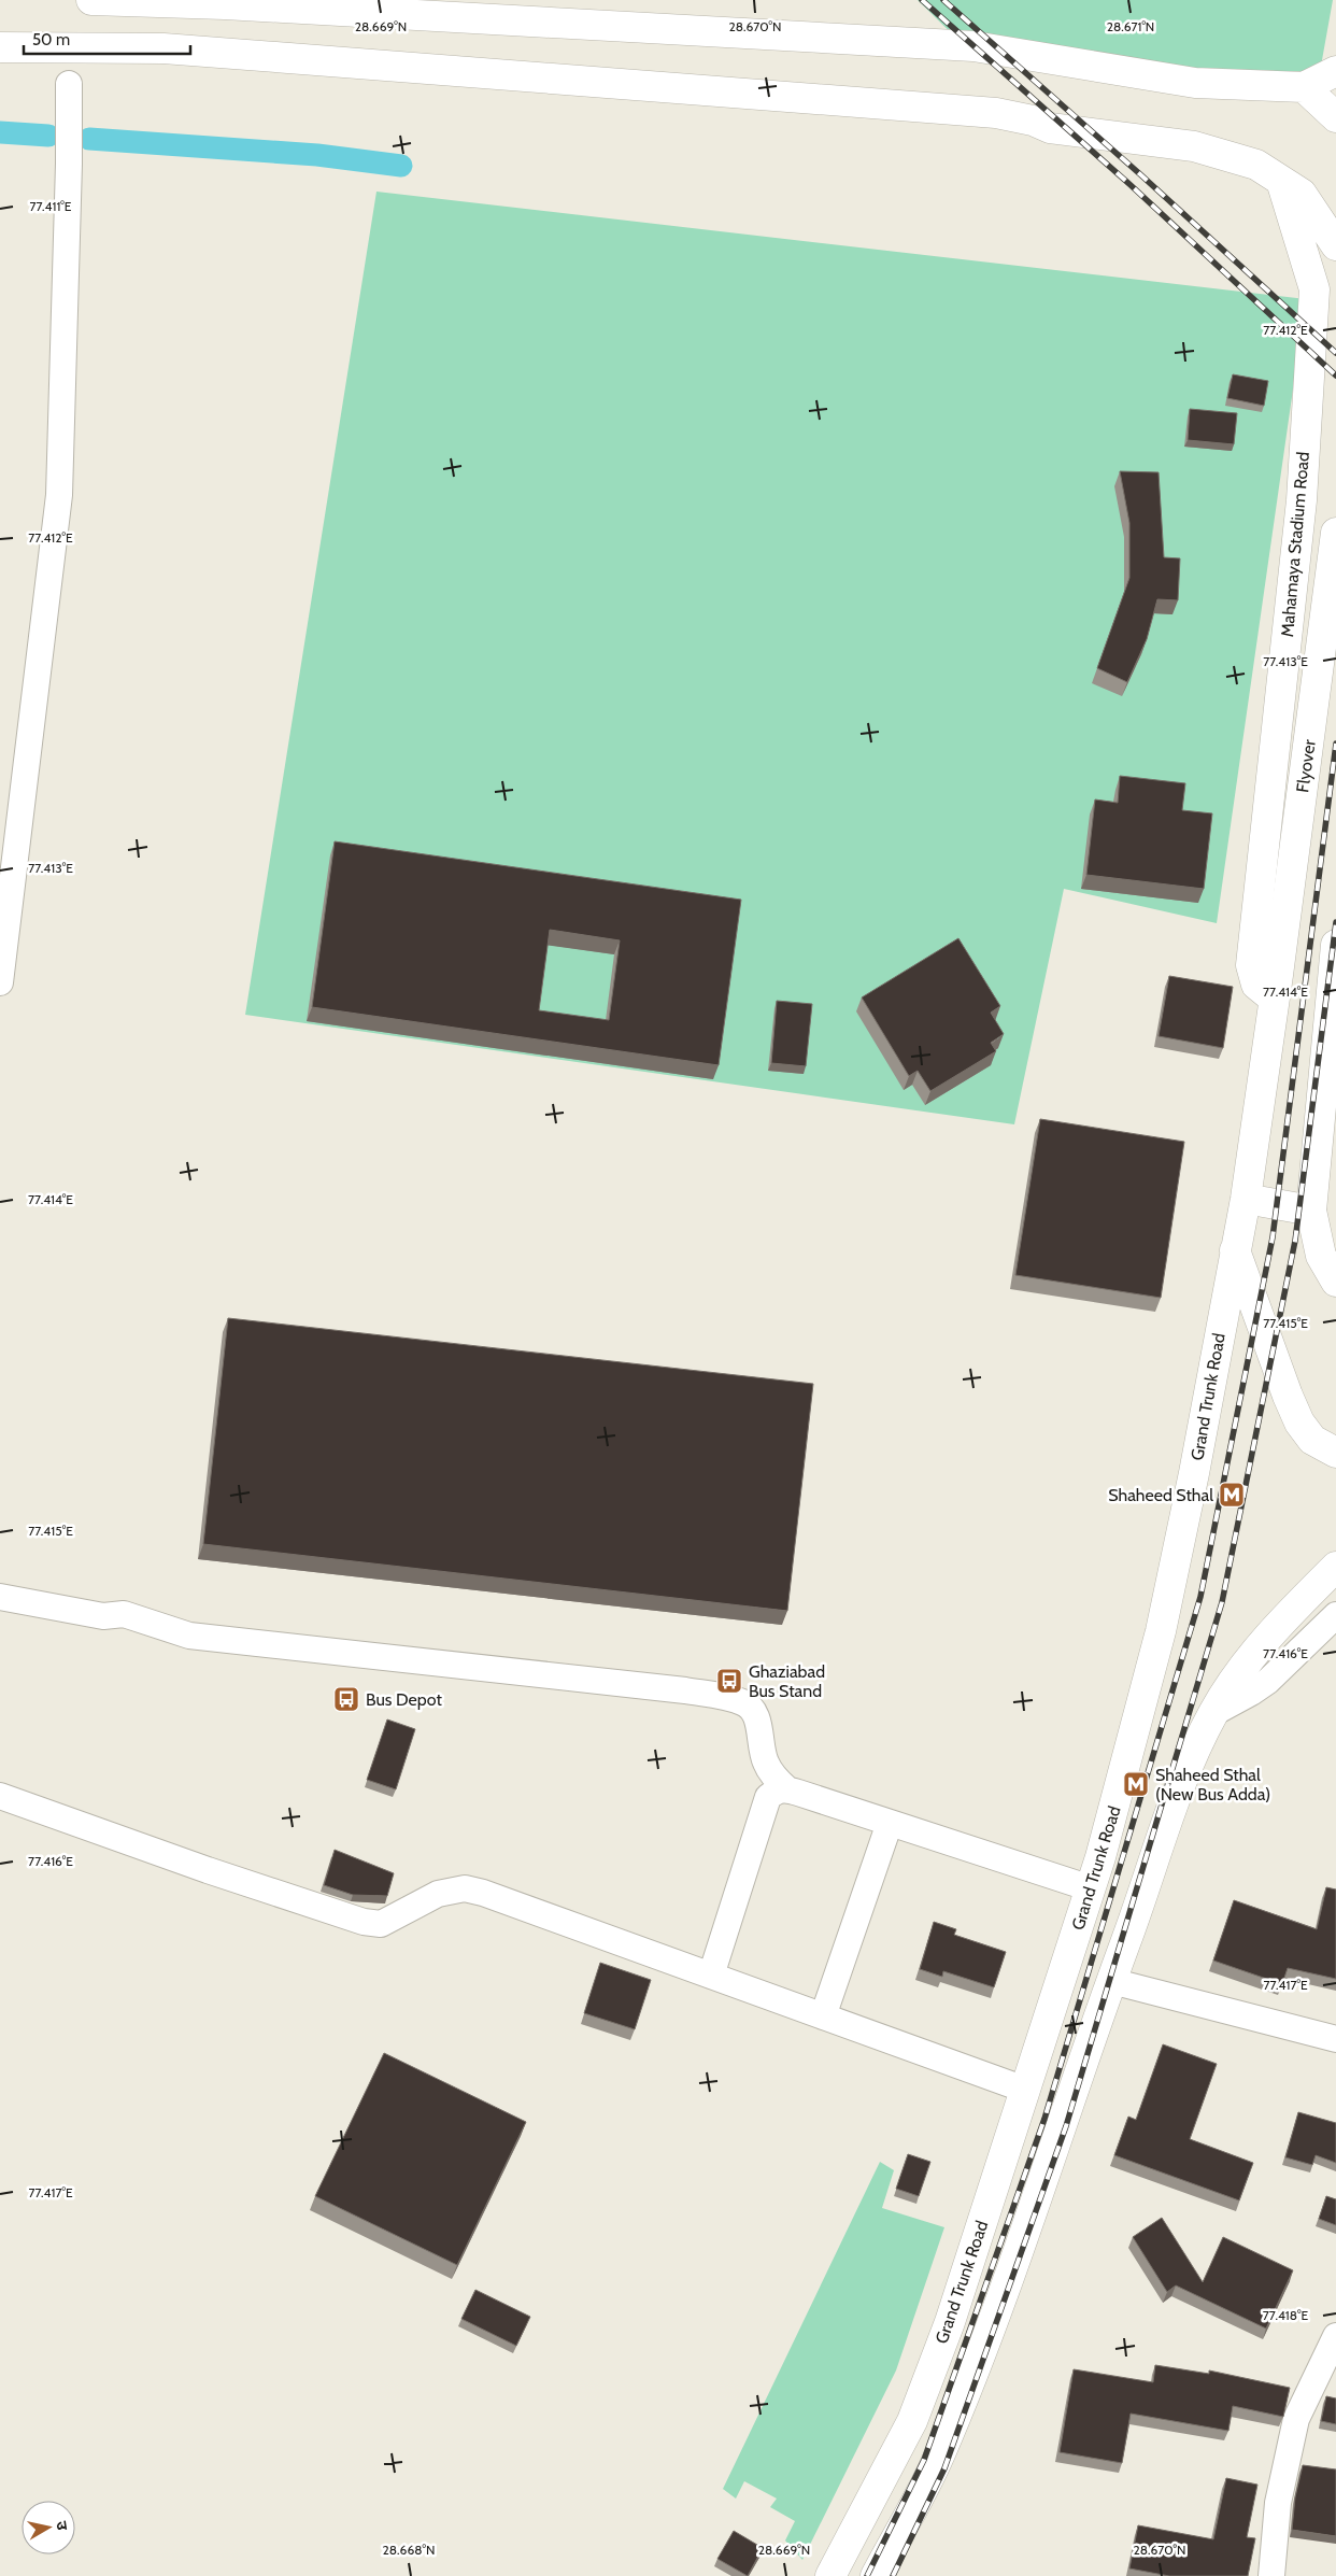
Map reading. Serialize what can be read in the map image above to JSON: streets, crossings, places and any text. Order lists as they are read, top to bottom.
{
  "streets": {
    "main road": ["Mahamaya Stadium Road", "Flyover", "Grand Trunk Road"]
  },
  "crossings": [
    ["Mahamaya Stadium Road", "Flyover"],
    ["Mahamaya Stadium Road", "Grand Trunk Road"],
    ["Flyover", "Grand Trunk Road"]
  ],
  "places": {
    "metro station": ["Shaheed Sthal", "Shaheed Sthal (New Bus Adda)"],
    "bus stop": ["Ghaziabad Bus Stand", "Bus Depot"]
  },
  "scale_bar": "50 m",
  "north": "right",
  "coordinates": [
    "28.669°N",
    "28.670°N",
    "28.671°N",
    "77.411°E",
    "77.412°E",
    "77.413°E",
    "77.414°E",
    "77.415°E",
    "77.416°E",
    "77.417°E",
    "77.418°E",
    "28.668°N"
  ]
}
